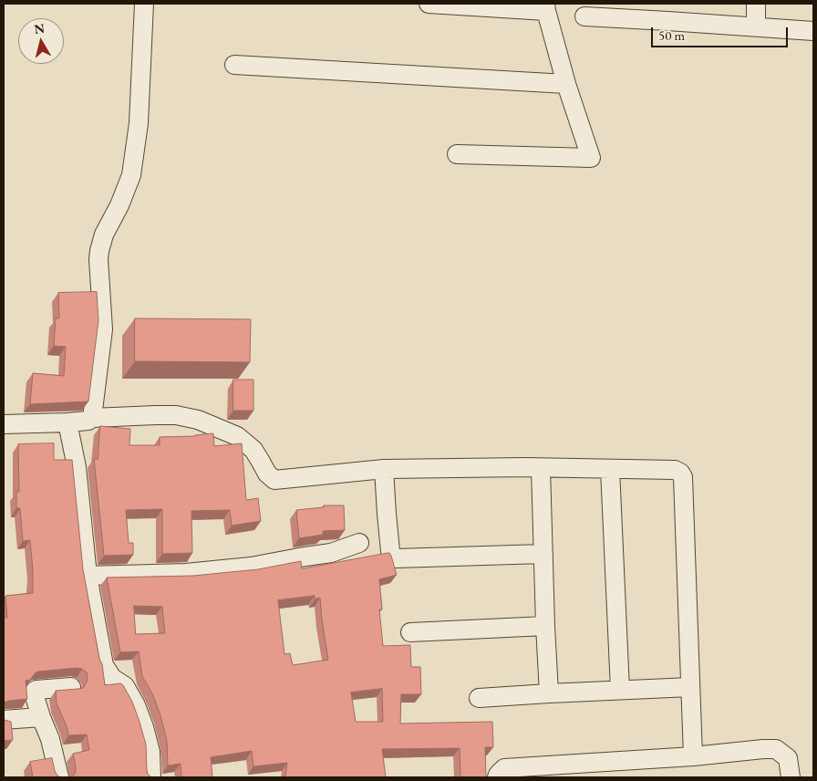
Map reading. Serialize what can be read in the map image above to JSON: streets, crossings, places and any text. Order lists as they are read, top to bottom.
{
  "scale_bar": "50 m",
  "north": "top"
}
